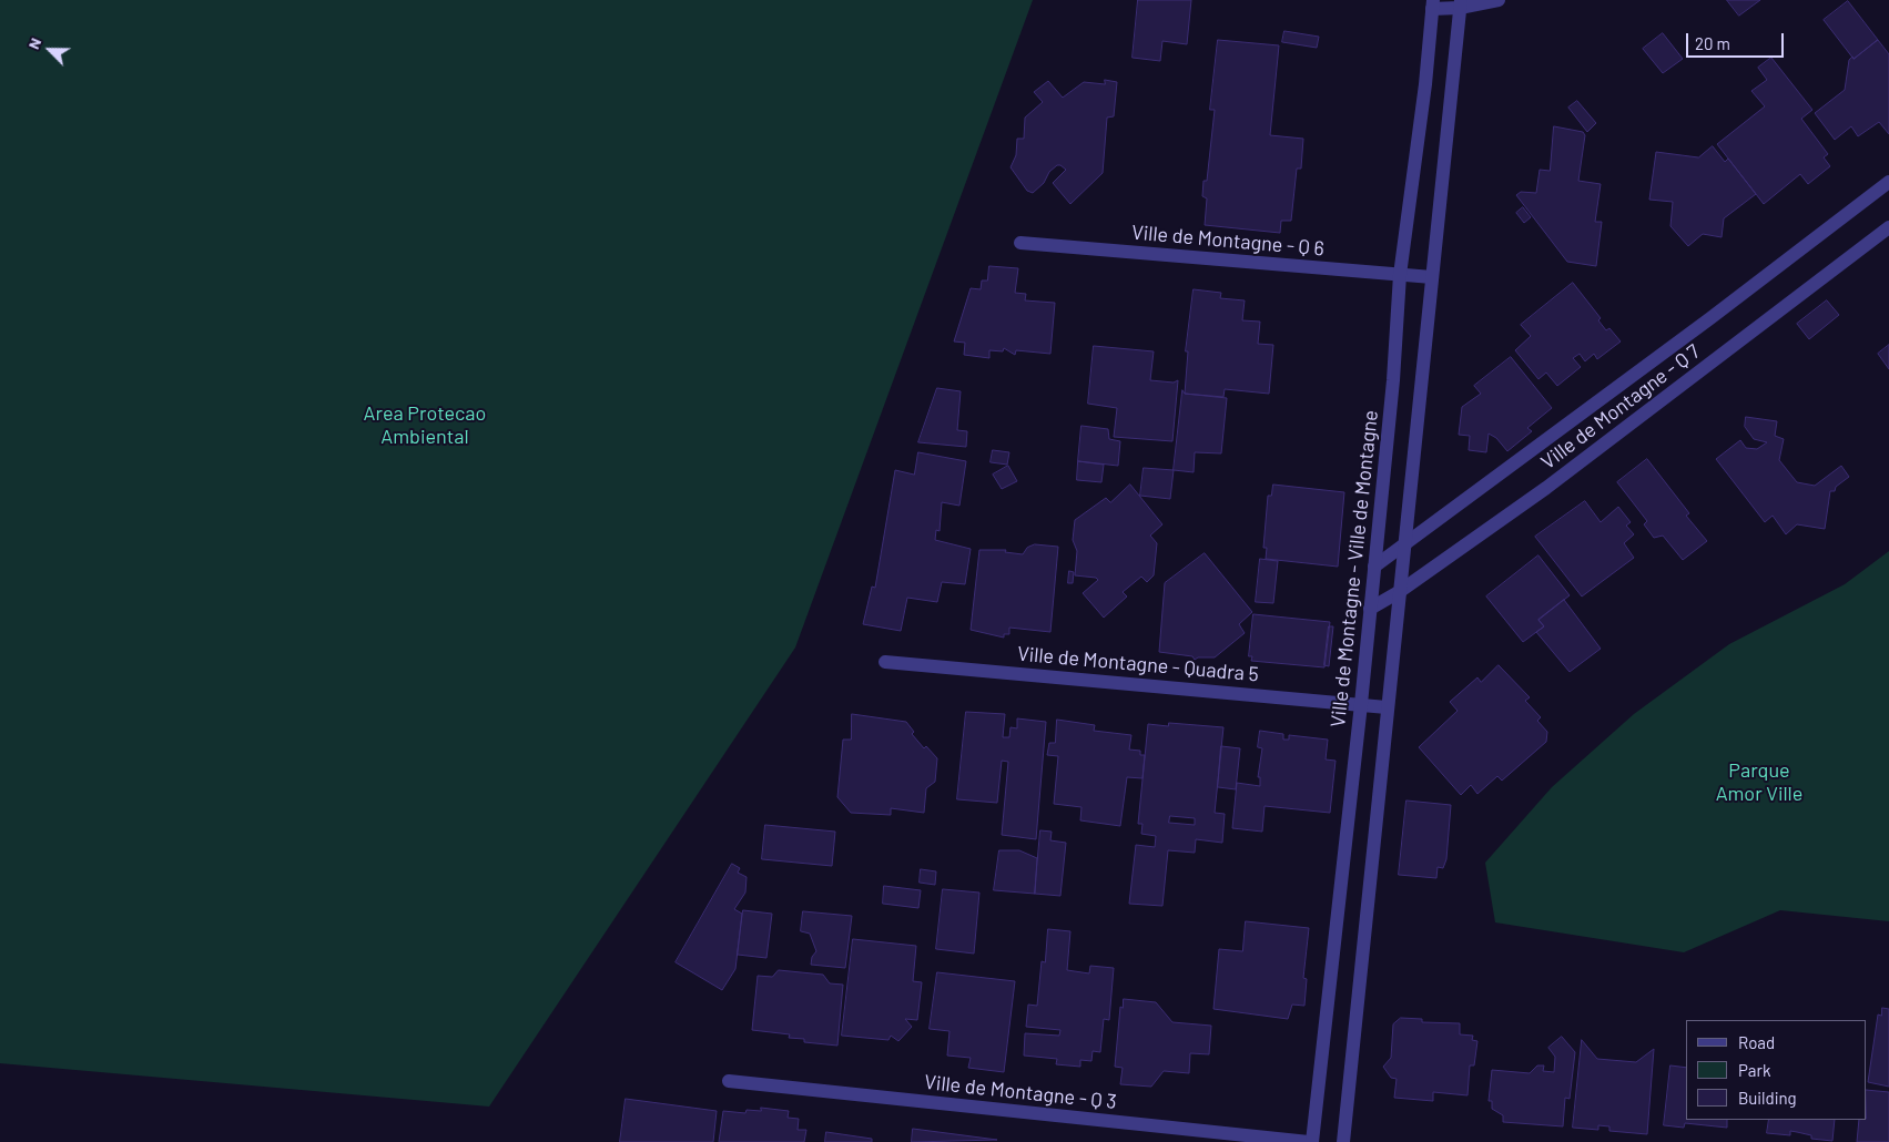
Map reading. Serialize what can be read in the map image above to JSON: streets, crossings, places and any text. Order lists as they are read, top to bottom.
{
  "streets": {
    "street": [
      "Ville de Montagne - Q 6",
      "Ville de Montagne - Q 7",
      "Ville de Montagne - Ville de Montagne",
      "Ville de Montagne - Quadra 5",
      "Ville de Montagne - Q 3"
    ]
  },
  "crossings": [
    ["Ville de Montagne - Q 6", "Ville de Montagne - Ville de Montagne"],
    ["Ville de Montagne - Q 7", "Ville de Montagne - Ville de Montagne"],
    ["Ville de Montagne - Ville de Montagne", "Ville de Montagne - Quadra 5"],
    ["Ville de Montagne - Ville de Montagne", "Ville de Montagne - Q 3"]
  ],
  "parks": ["Area Protecao Ambiental", "Parque Amor Ville"],
  "legend": ["Road", "Park", "Building"],
  "scale_bar": "20 m",
  "north": "top left"
}
